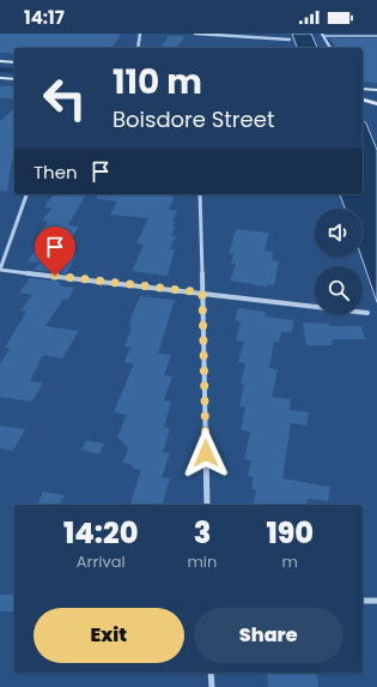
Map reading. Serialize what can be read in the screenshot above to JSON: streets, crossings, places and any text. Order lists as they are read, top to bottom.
{
  "page": {
    "status": "14:17",
    "turn": ["110 m", "Boisdore Street"],
    "then": "Then",
    "eta": [
      "14:20",
      "Arrival",
      "3",
      "min",
      "190",
      "m"
    ],
    "buttons": ["Exit", "Share"]
  }
}
